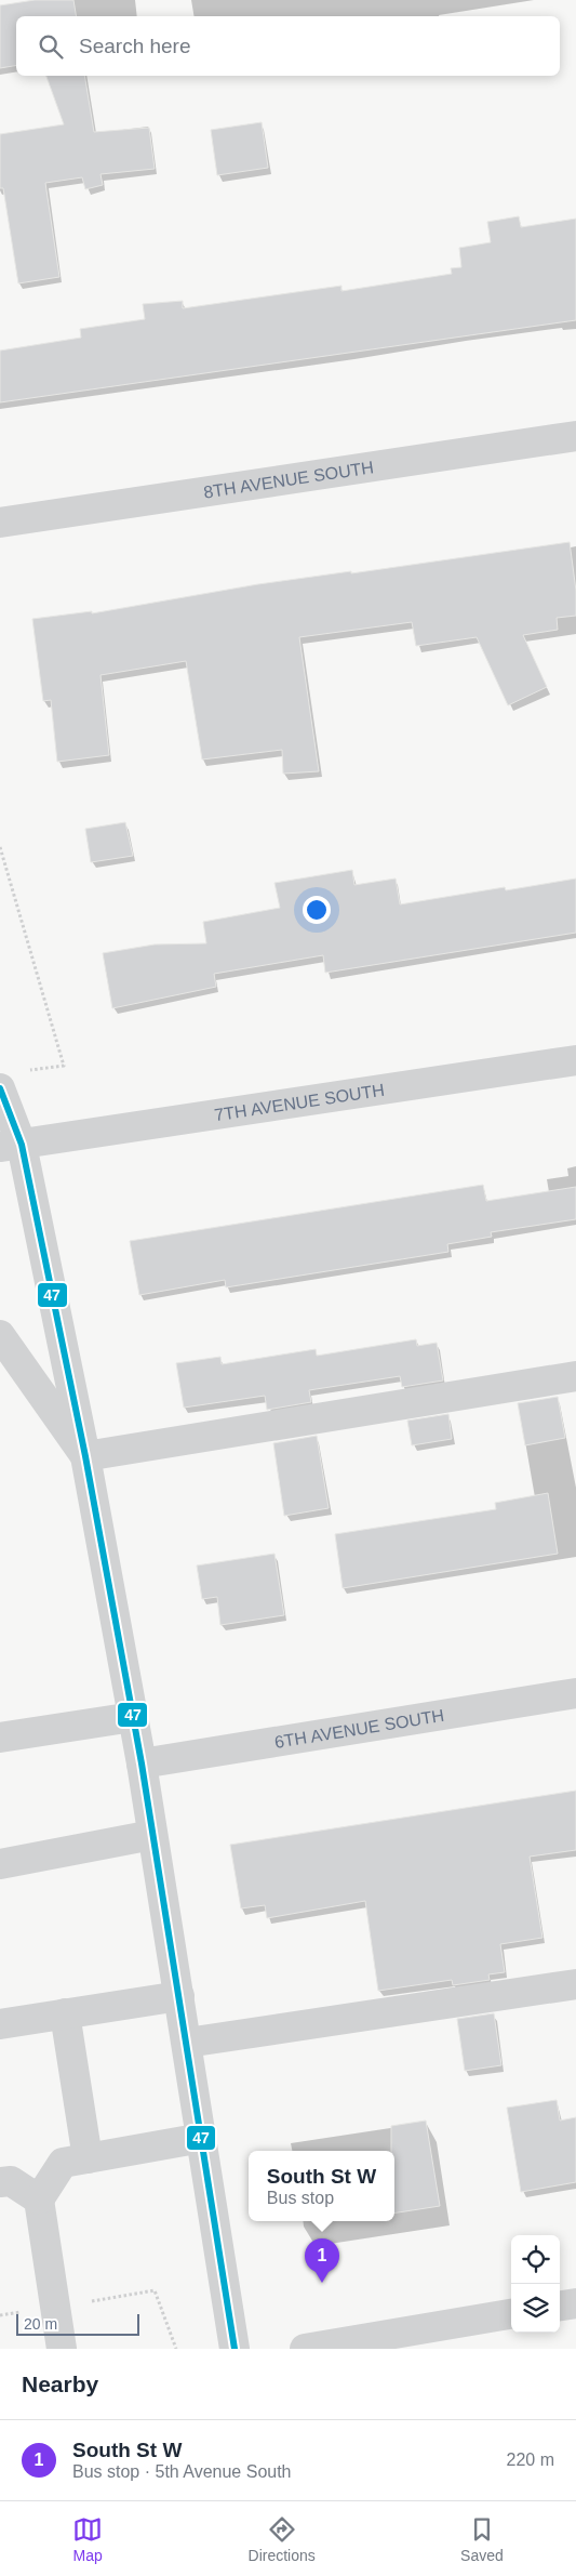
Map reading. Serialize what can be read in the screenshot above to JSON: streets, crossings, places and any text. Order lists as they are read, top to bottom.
{
  "streets": {
    "street": ["8TH AVENUE SOUTH", "7TH AVENUE SOUTH", "6TH AVENUE SOUTH"]
  },
  "lines": ["transit line 47"],
  "scale_bar": "20 m",
  "page": {
    "search": "Search here",
    "popup": ["South St W", "Bus stop"],
    "pins": "1",
    "scale": "20 m",
    "heading": "Nearby",
    "list": [
      {
        "mark": "1",
        "name": "South St W",
        "note": "Bus stop · 5th Avenue South",
        "value": "220 m"
      }
    ],
    "nav": ["Map", "Directions", "Saved"]
  }
}
